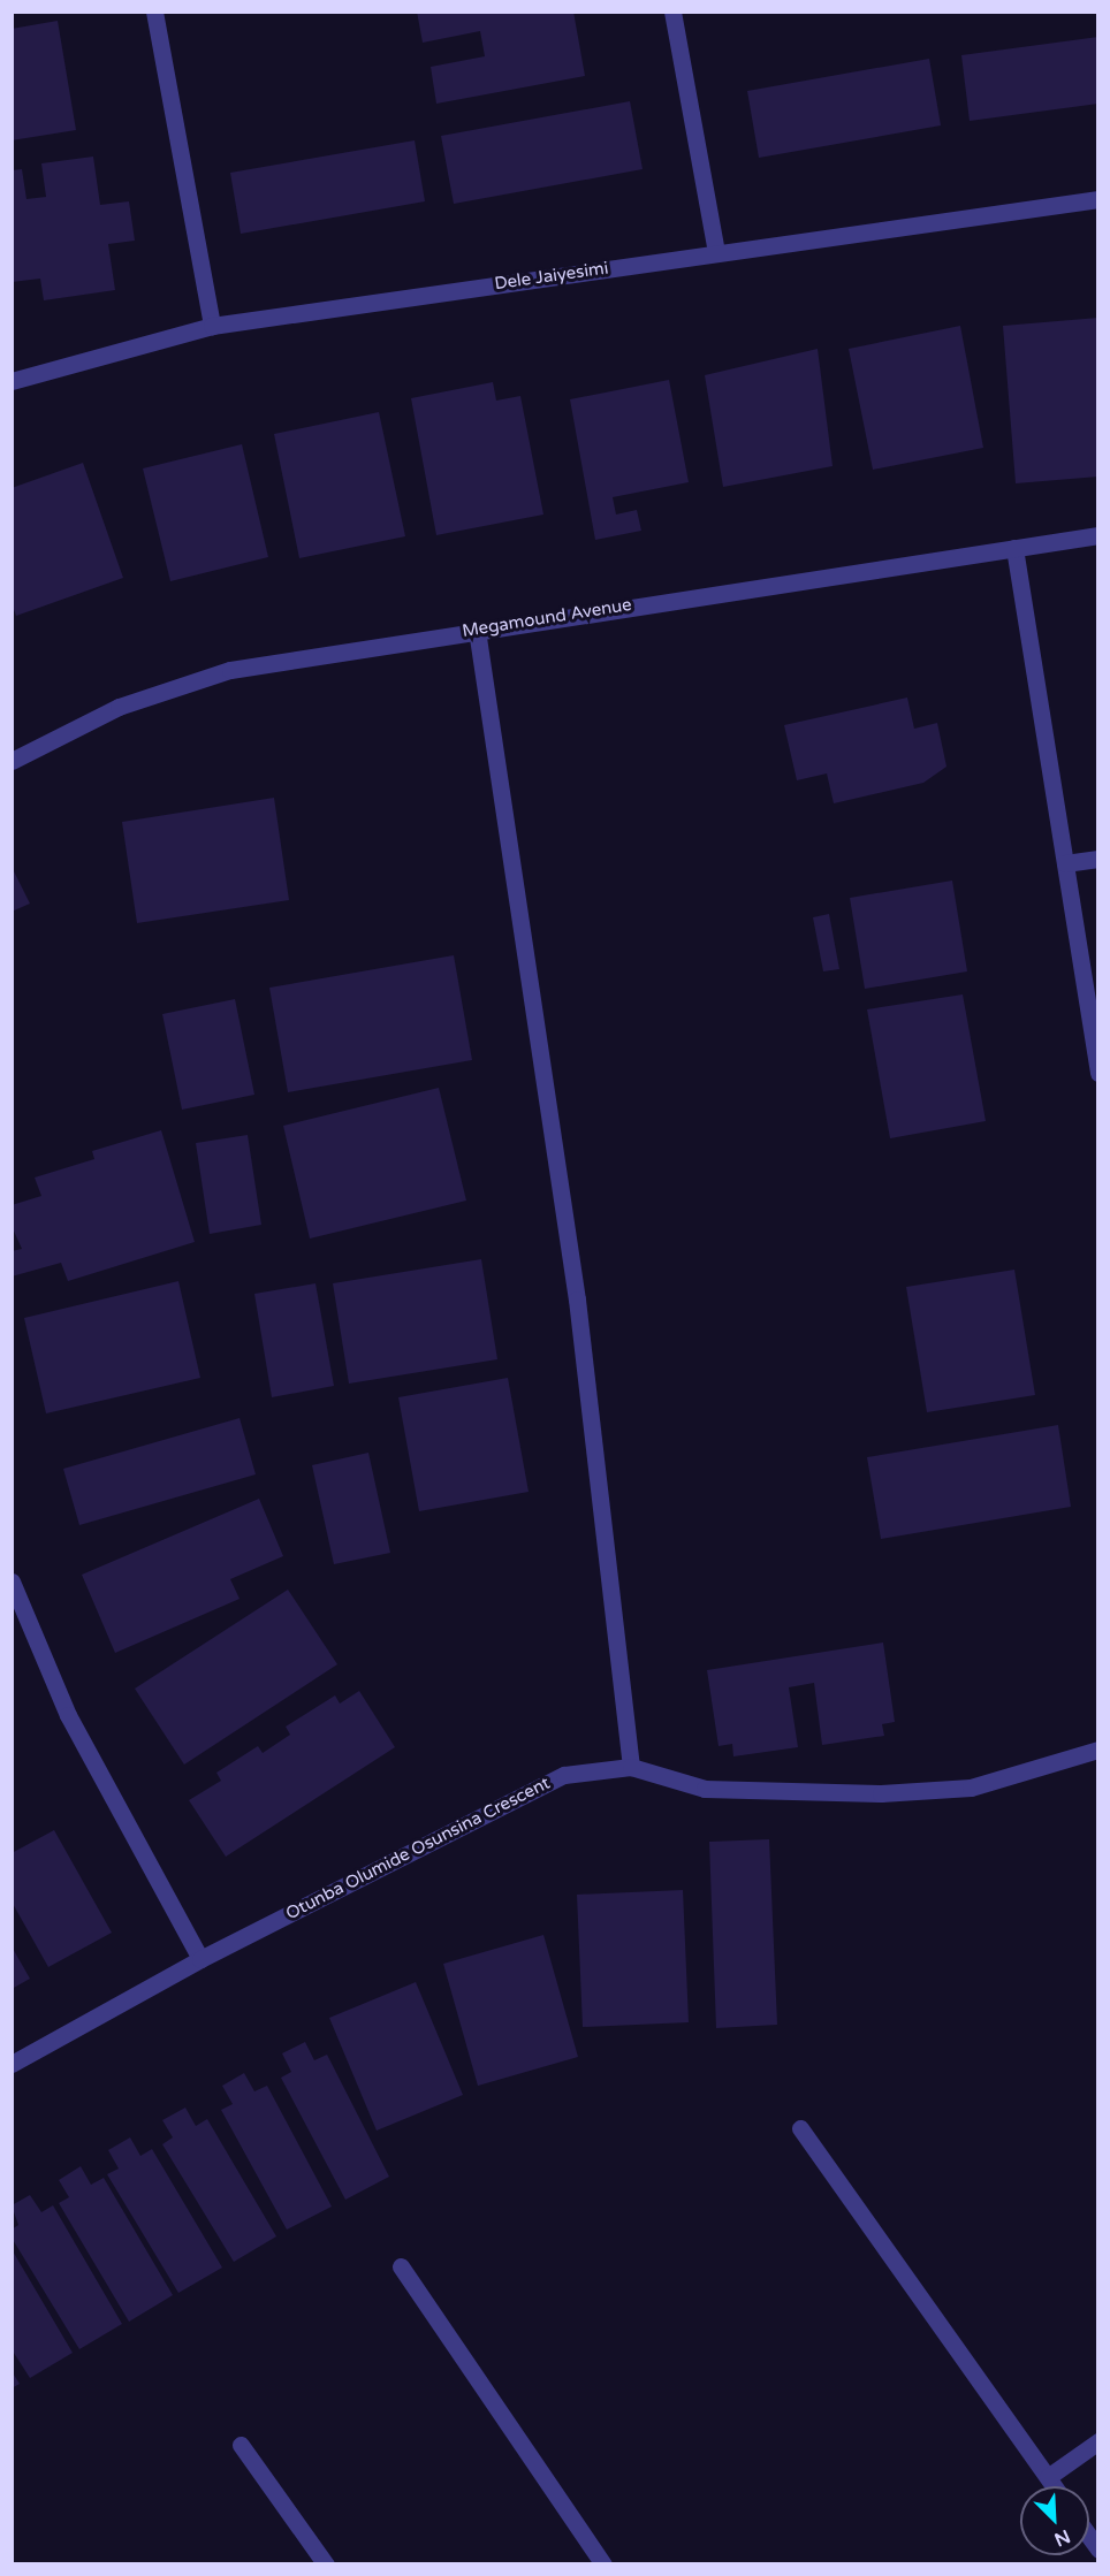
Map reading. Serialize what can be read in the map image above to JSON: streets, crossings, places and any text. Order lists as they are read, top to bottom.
{
  "streets": {
    "street": ["Dele Jaiyesimi", "Megamound Avenue", "Otunba Olumide Osunsina Crescent"]
  },
  "north": "bottom right"
}
